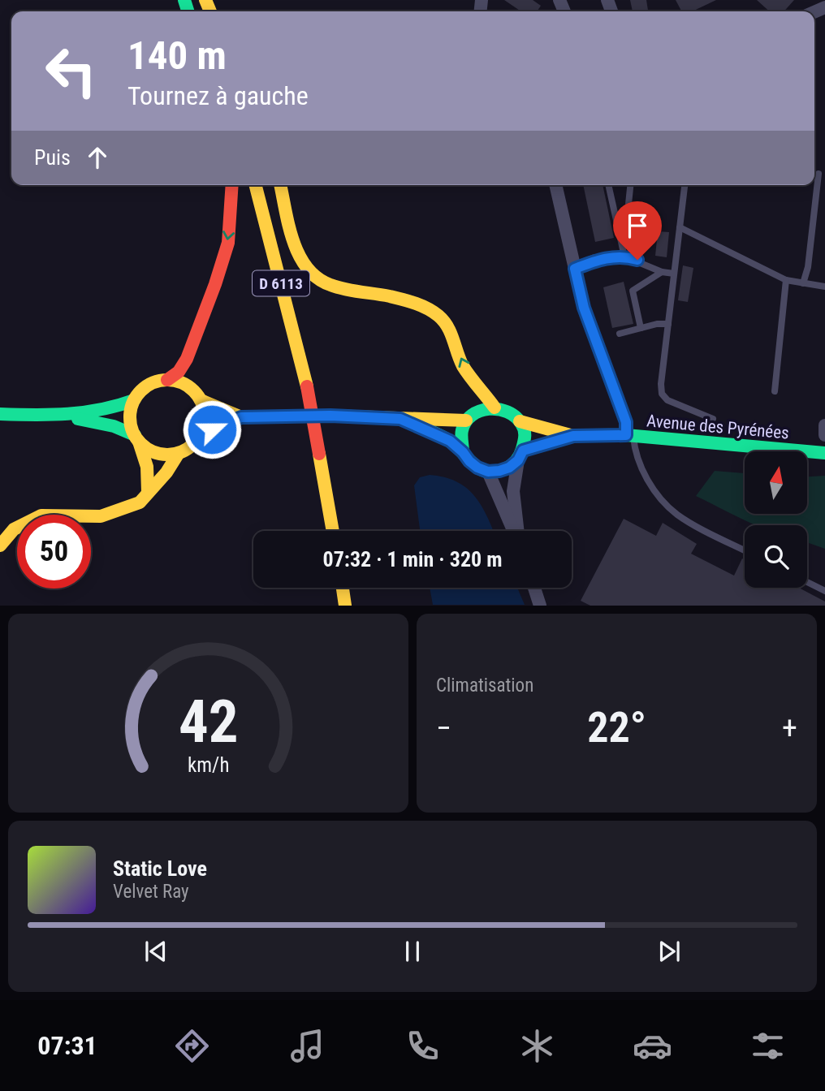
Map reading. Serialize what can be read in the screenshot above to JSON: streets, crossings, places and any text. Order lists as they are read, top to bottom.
{
  "streets": {
    "main road": ["D 6113", "Avenue des Pyrénées"]
  },
  "north": "top",
  "page": {
    "turn": ["140 m", "Tournez à gauche"],
    "then": "Puis",
    "limit": "50",
    "trip": "07:32 · 1 min · 320 m",
    "tile": "Climatisation",
    "heat": ["−", "22°", "+"],
    "song": ["Static Love", "Velvet Ray"],
    "tabs": "07:31",
    "gauge": ["42", "km/h"]
  }
}
